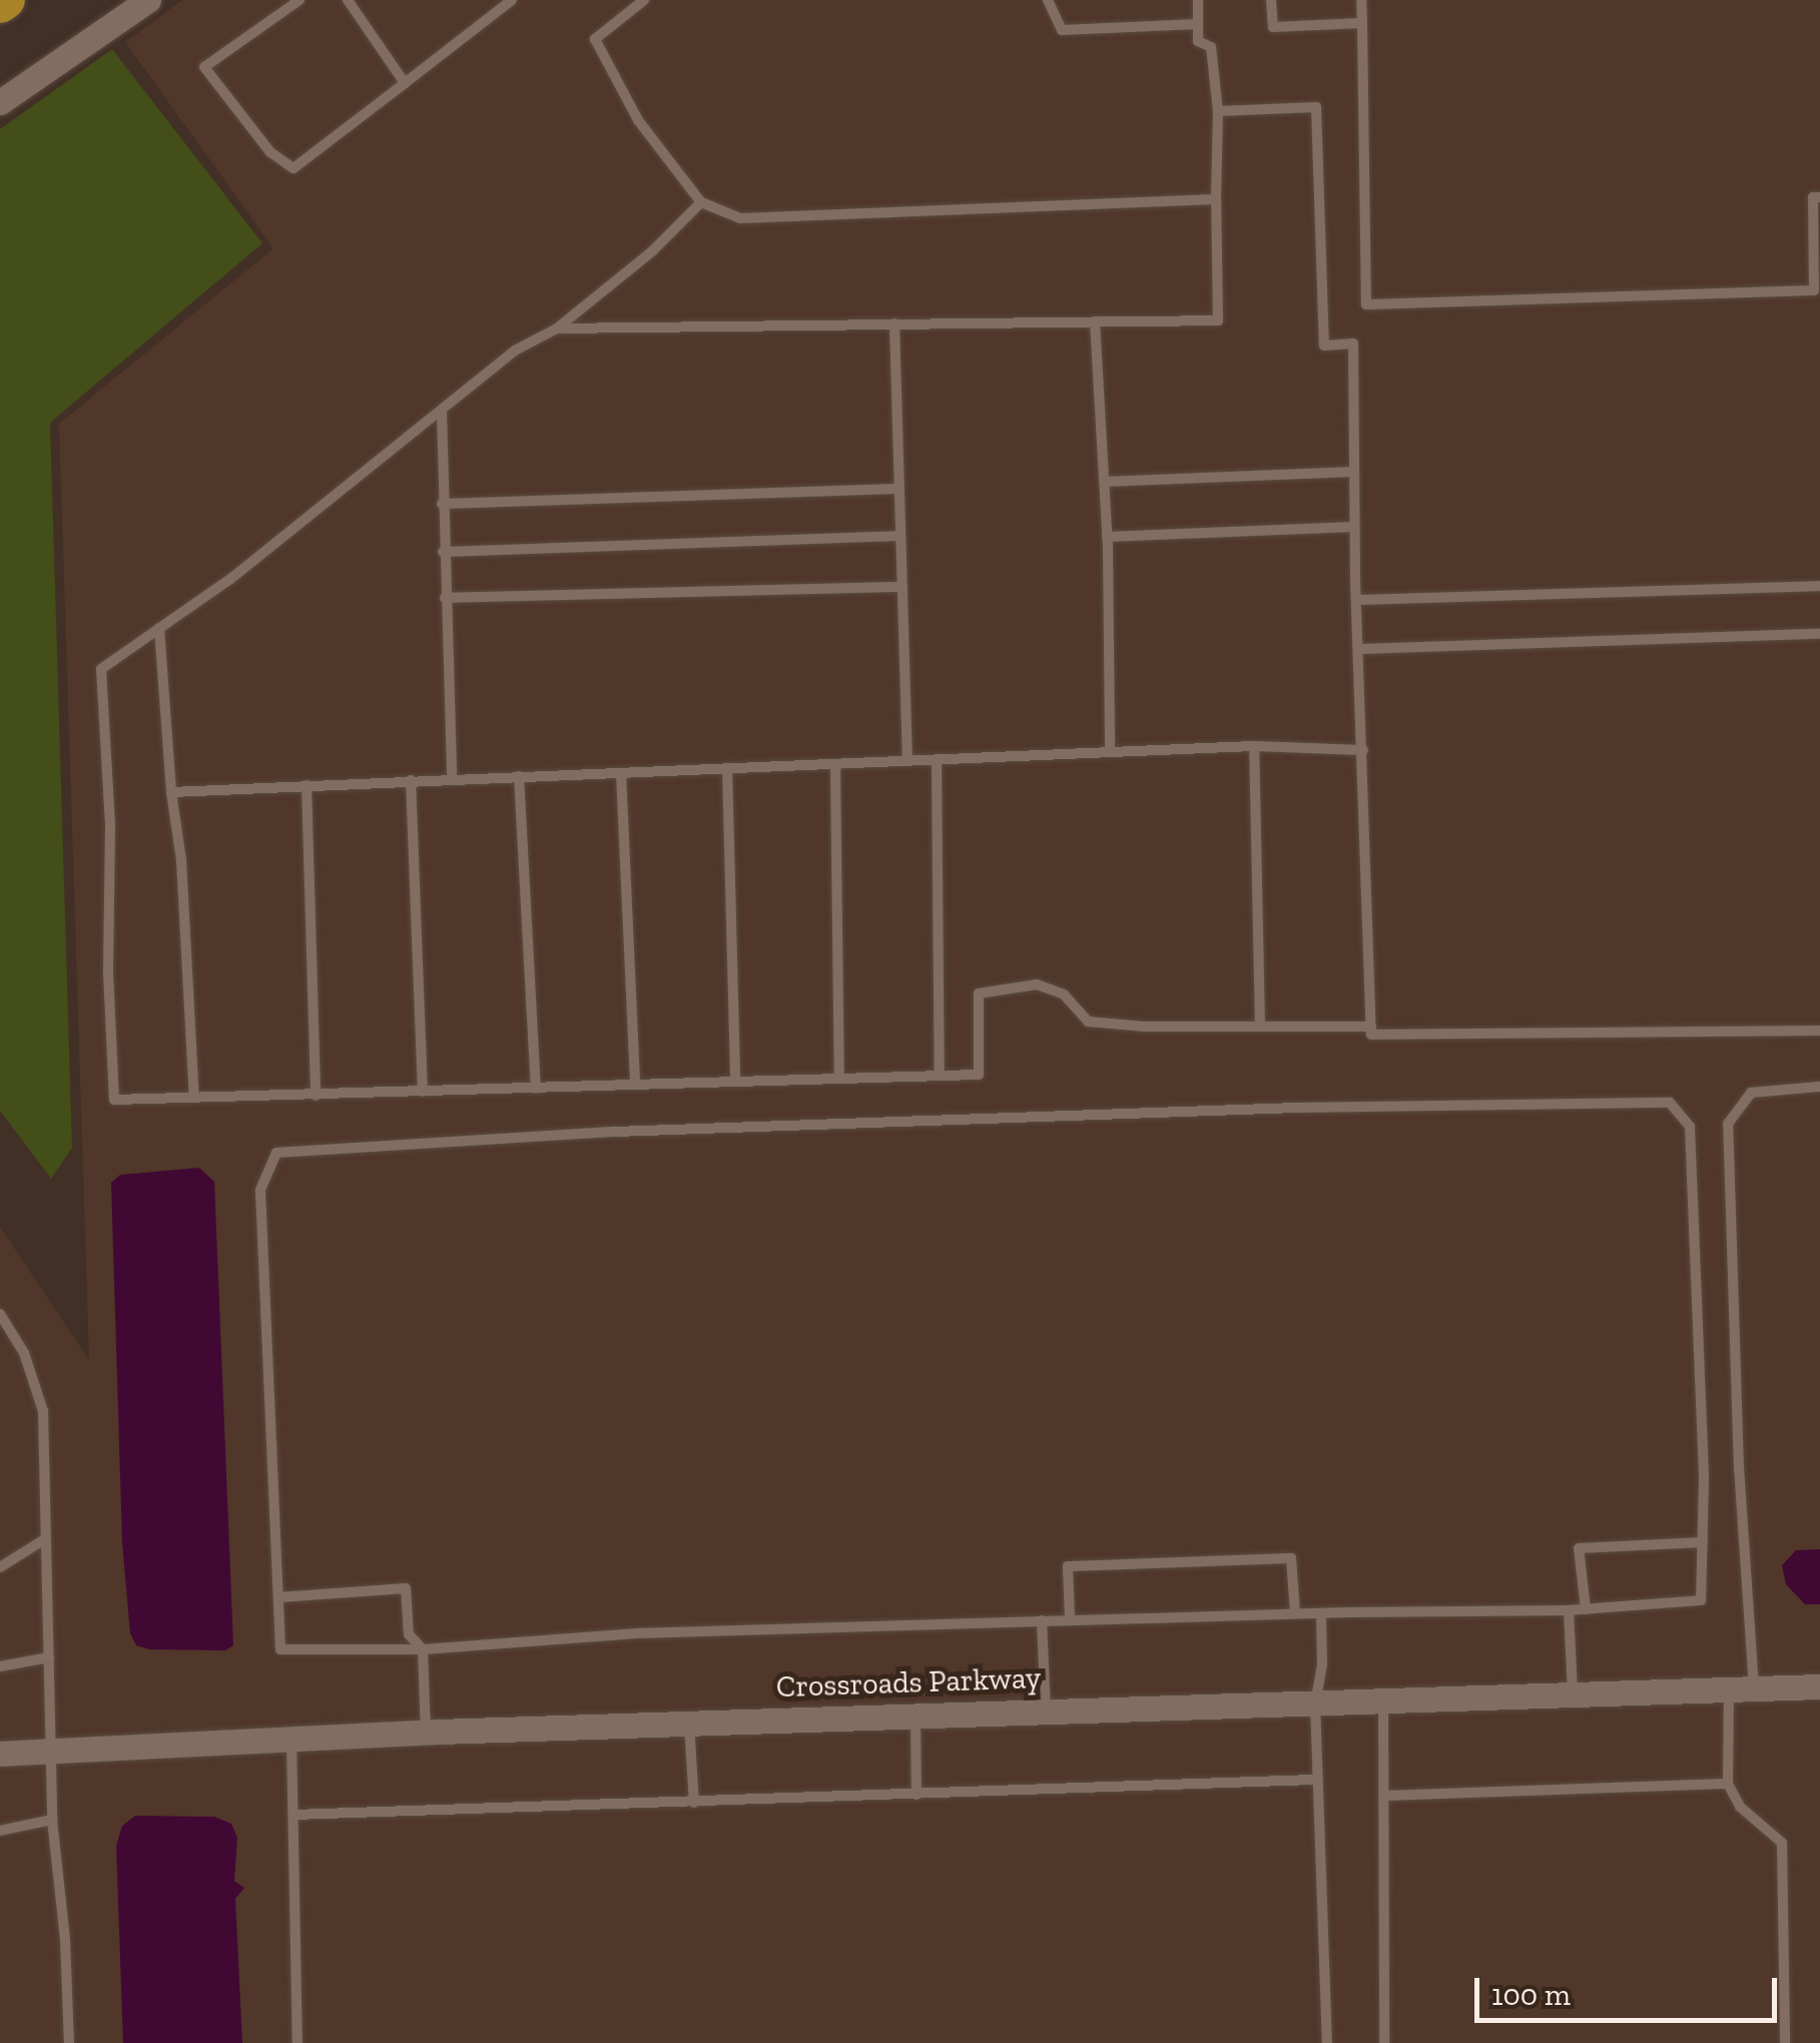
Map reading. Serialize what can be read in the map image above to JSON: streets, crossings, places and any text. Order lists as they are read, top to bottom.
{
  "streets": {
    "street": ["Crossroads Parkway"]
  },
  "scale_bar": "100 m"
}
